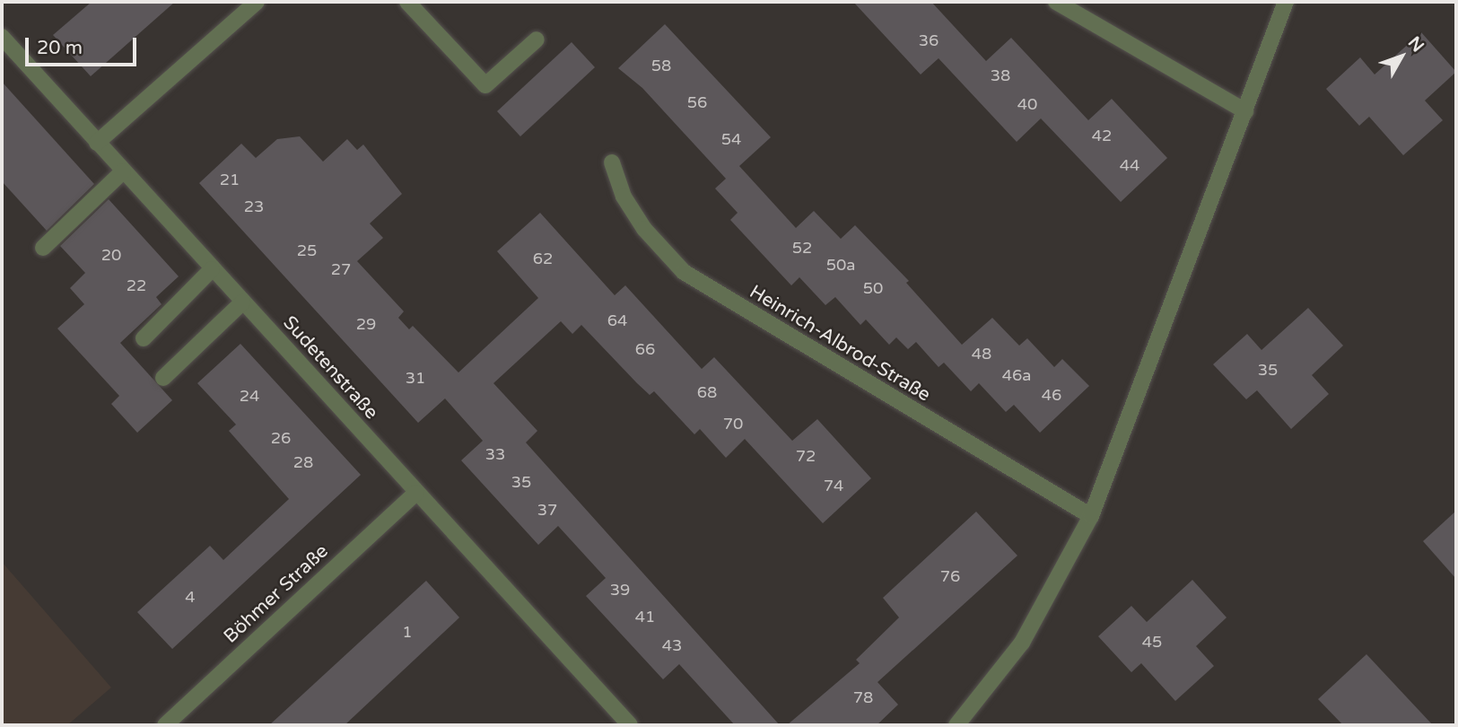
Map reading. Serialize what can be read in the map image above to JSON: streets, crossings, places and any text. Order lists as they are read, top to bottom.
{
  "streets": {
    "street": ["Heinrich-Albrod-Straße", "Sudetenstraße", "Böhmer Straße"]
  },
  "crossings": [
    ["Sudetenstraße", "Böhmer Straße"]
  ],
  "house_numbers": [
    "36",
    "58",
    "38",
    "56",
    "40",
    "42",
    "54",
    "44",
    "21",
    "23",
    "52",
    "25",
    "20",
    "62",
    "50a",
    "27",
    "22",
    "50",
    "64",
    "29",
    "66",
    "48",
    "35",
    "46a",
    "31",
    "68",
    "46",
    "24",
    "70",
    "26",
    "33",
    "72",
    "28",
    "35",
    "74",
    "37",
    "76",
    "39",
    "4",
    "41",
    "1",
    "45",
    "43",
    "78"
  ],
  "scale_bar": "20 m",
  "north": "top right"
}
